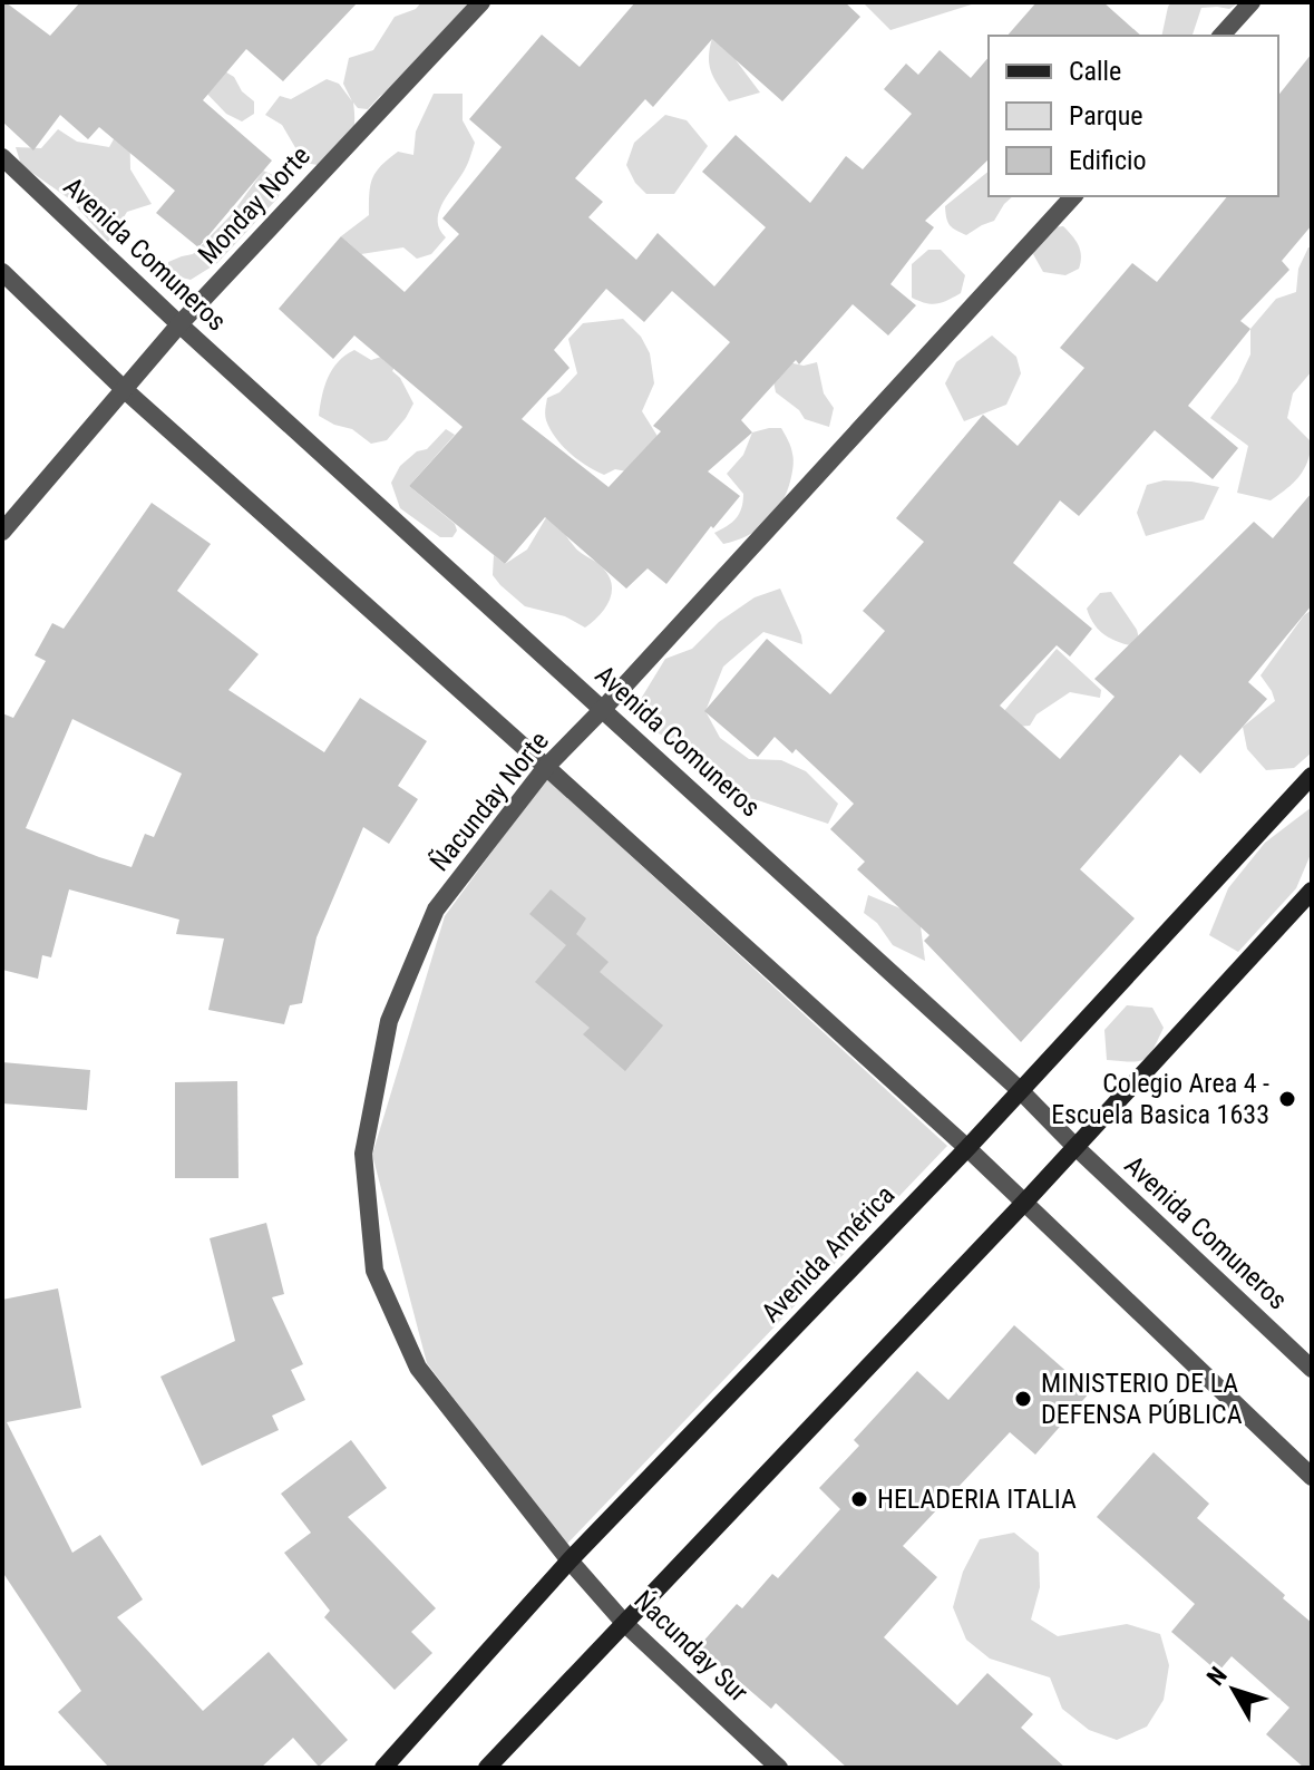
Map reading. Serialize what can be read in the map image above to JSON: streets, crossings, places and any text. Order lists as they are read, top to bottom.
{
  "streets": {
    "main road": ["Avenida América"],
    "street": [
      "Monday Norte",
      "Avenida Comuneros",
      "Ñacunday Norte",
      "Ńacunday Sur"
    ]
  },
  "crossings": [
    ["Monday Norte", "Avenida Comuneros"],
    ["Avenida Comuneros", "Ñacunday Norte"],
    ["Avenida Comuneros", "Avenida América"],
    ["Ñacunday Norte", "Avenida América"],
    ["Ñacunday Norte", "Ńacunday Sur"],
    ["Avenida América", "Ńacunday Sur"]
  ],
  "places": ["Colegio Area 4 - Escuela Basica 1633", "MINISTERIO DE LA DEFENSA PÚBLICA", "HELADERIA ITALIA"],
  "legend": ["Calle", "Parque", "Edificio"],
  "north": "top left"
}
